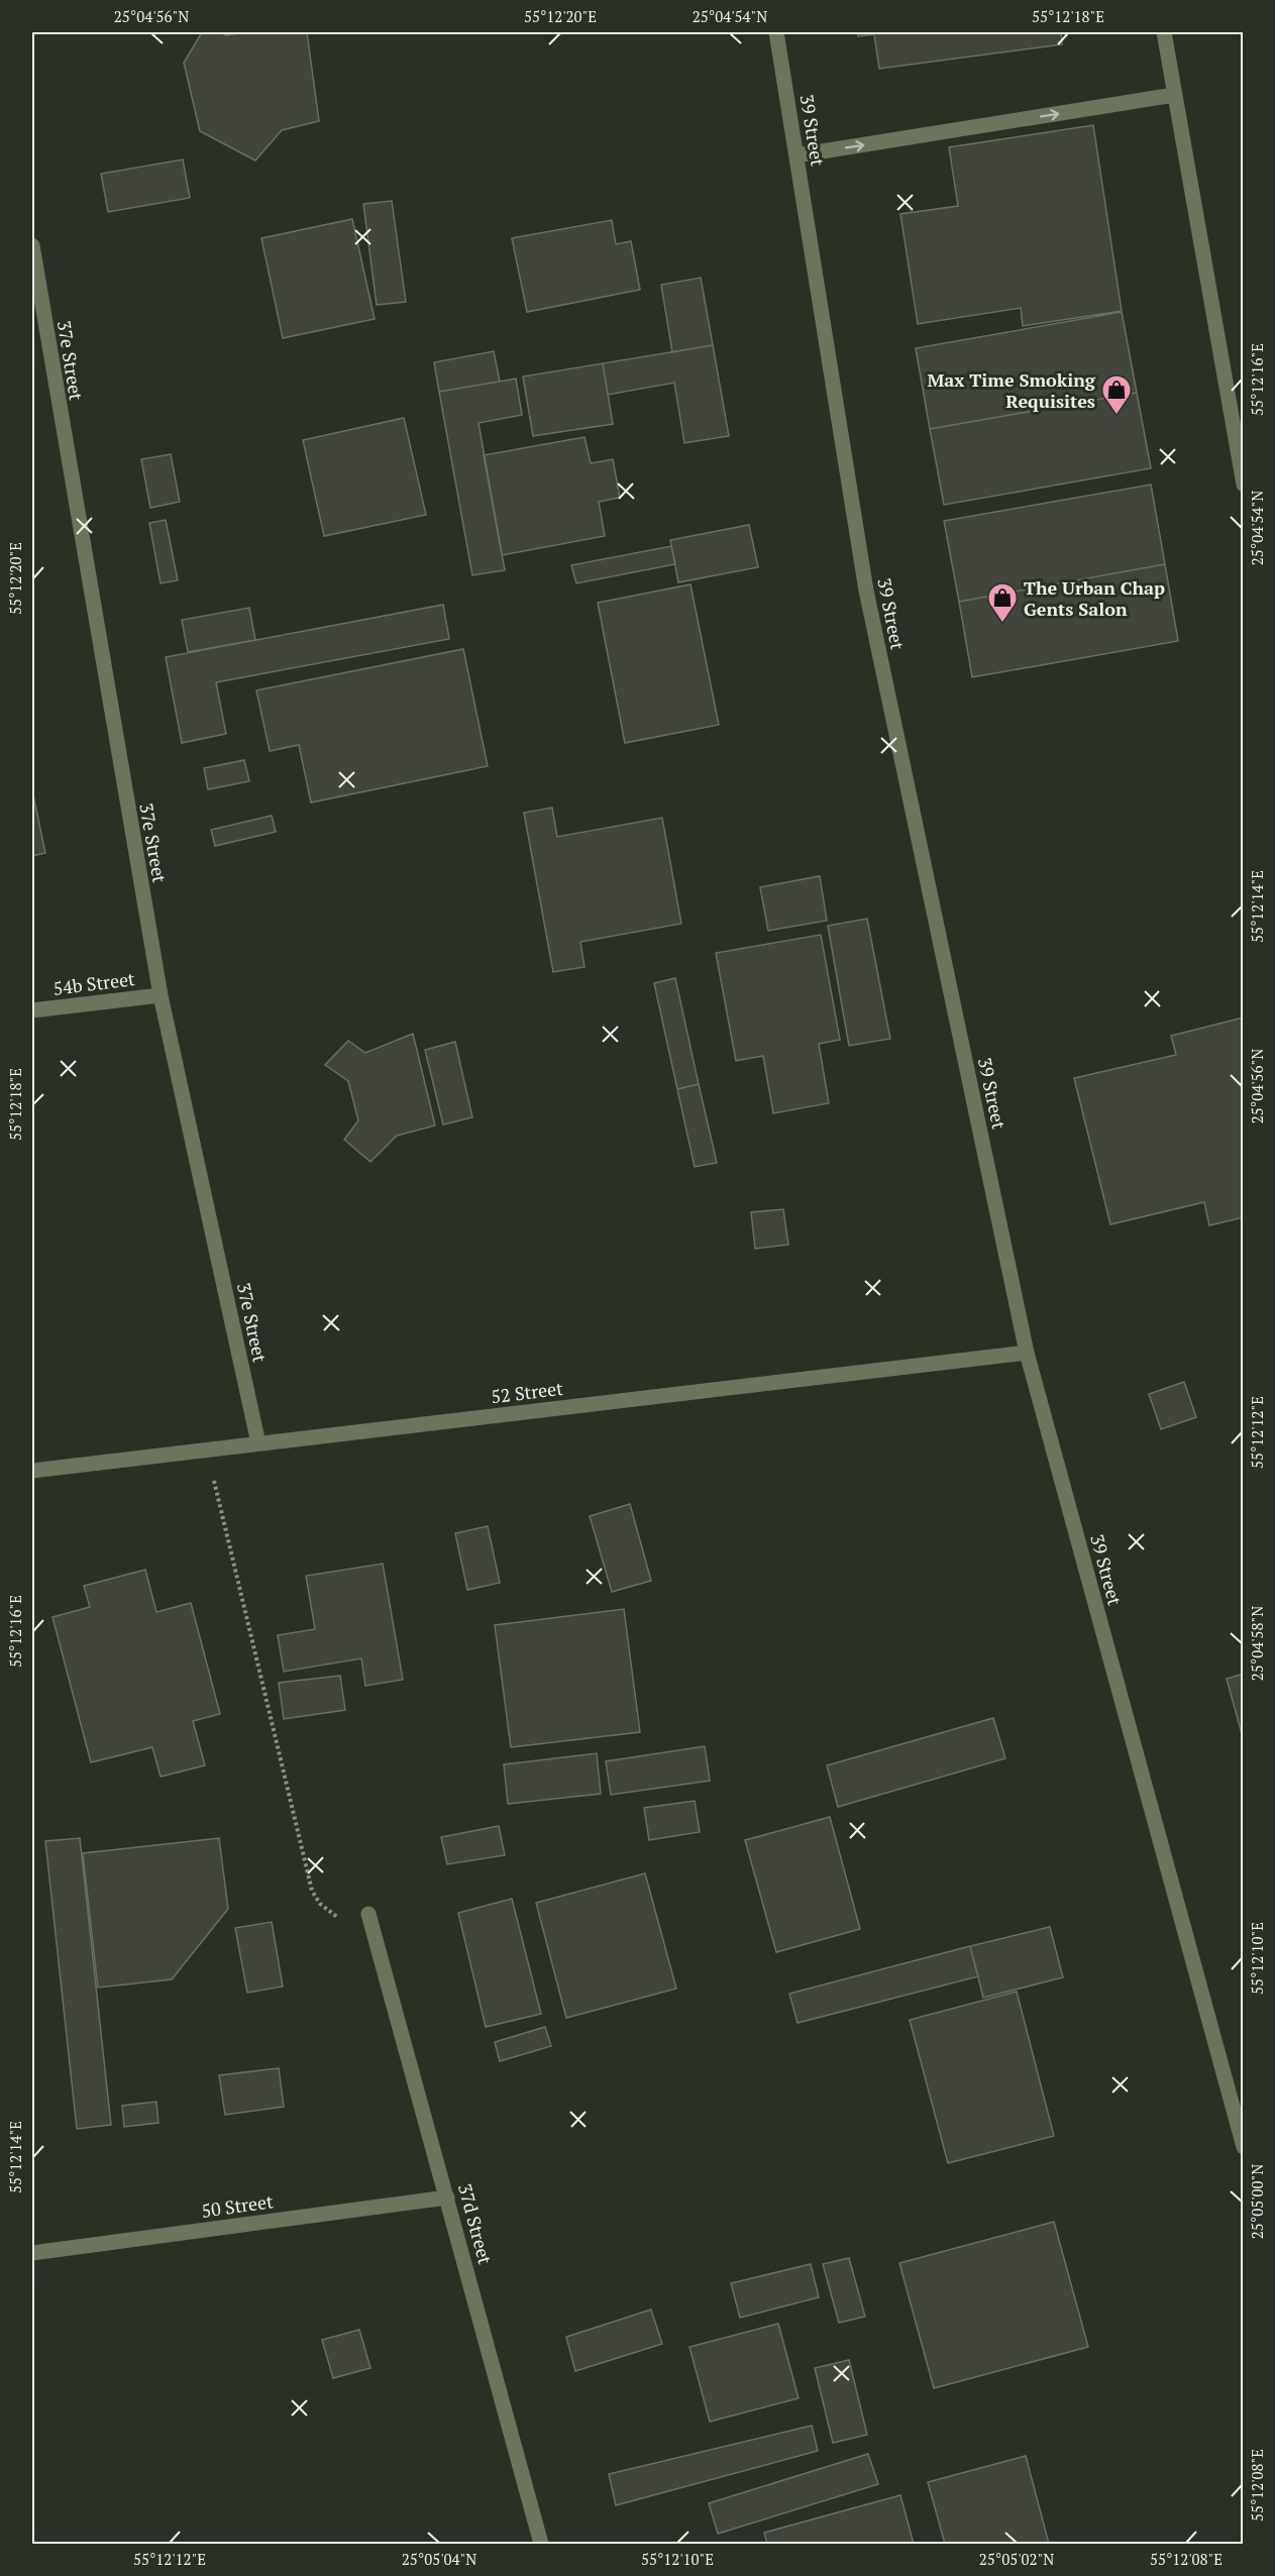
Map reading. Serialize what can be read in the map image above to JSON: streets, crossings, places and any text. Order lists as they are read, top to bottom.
{
  "streets": {
    "street": [
      "39 Street",
      "37e Street",
      "54b Street",
      "52 Street",
      "50 Street",
      "37d Street"
    ]
  },
  "crossings": [
    ["39 Street", "52 Street"],
    ["37e Street", "54b Street"],
    ["37e Street", "52 Street"],
    ["50 Street", "37d Street"]
  ],
  "places": {
    "shop": ["Max Time Smoking Requisites", "The Urban Chap Gents Salon"]
  },
  "coordinates": [
    "25°04'56\"N",
    "55°12'20\"E",
    "25°04'54\"N",
    "55°12'18\"E",
    "55°12'16\"E",
    "55°12'14\"E",
    "55°12'12\"E",
    "25°04'58\"N",
    "55°12'10\"E",
    "25°05'00\"N",
    "55°12'08\"E",
    "25°05'04\"N",
    "25°05'02\"N"
  ]
}
